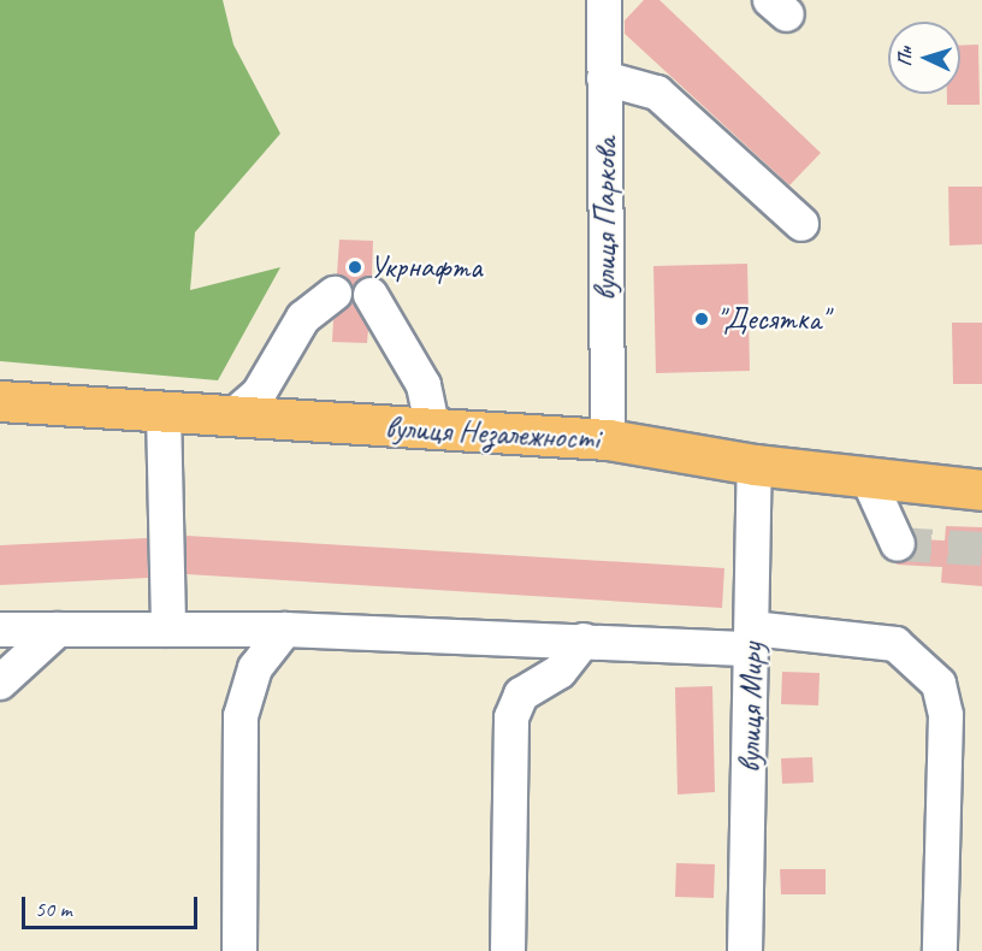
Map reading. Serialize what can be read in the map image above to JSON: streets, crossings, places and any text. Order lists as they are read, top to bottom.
{
  "streets": {
    "main road": ["вулиця Незалежності"],
    "street": ["вулиця Паркова", "вулиця Миру"]
  },
  "crossings": [
    ["вулиця Паркова", "вулиця Незалежності"],
    ["вулиця Незалежності", "вулиця Миру"]
  ],
  "places": ["Укрнафта", "\"Десятка\""],
  "scale_bar": "50 m",
  "north": "left"
}
